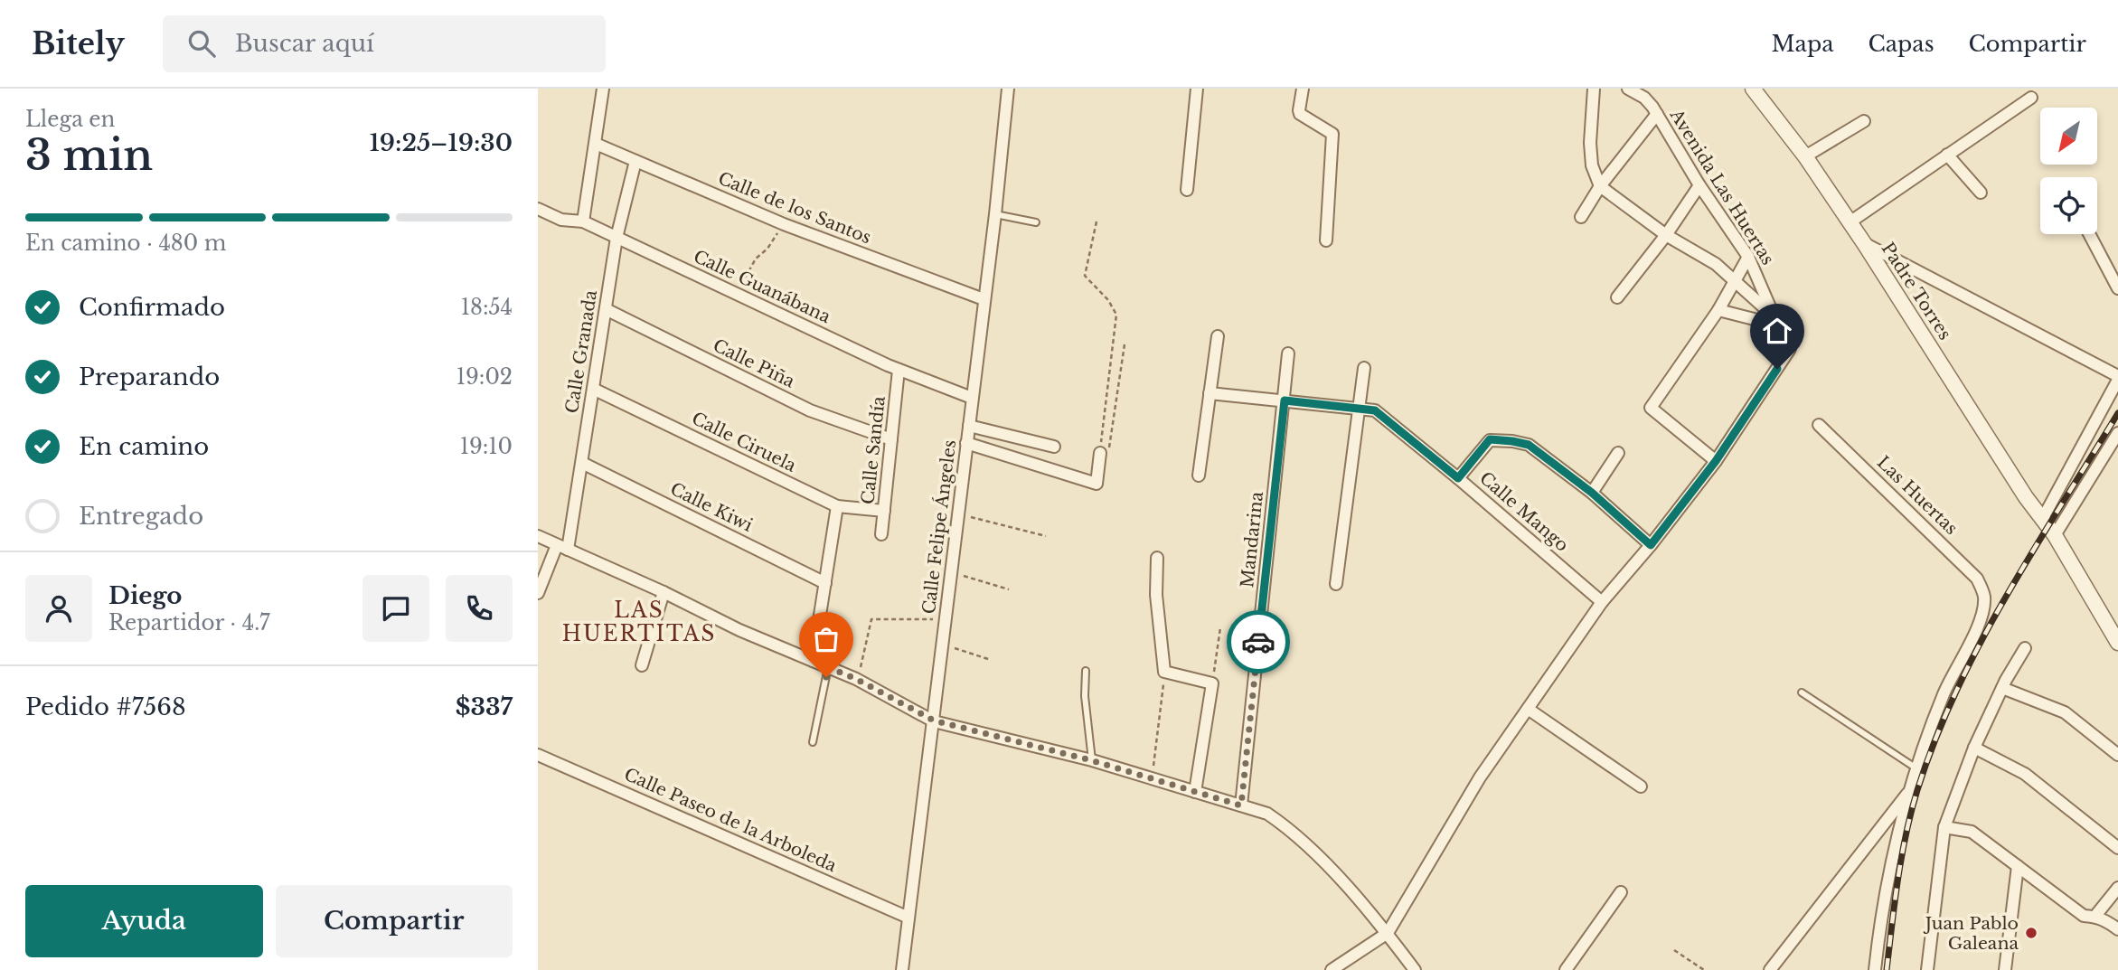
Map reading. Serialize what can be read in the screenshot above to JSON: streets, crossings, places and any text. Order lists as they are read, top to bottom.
{
  "streets": {
    "street": [
      "Avenida Las Huertas",
      "Calle de los Santos",
      "Calle Guanábana",
      "Padre Torres",
      "Calle Granada",
      "Calle Piña",
      "Calle Ciruela",
      "Calle Sandía",
      "Las Huertas",
      "Calle Kiwi",
      "Calle Mango",
      "Calle Felipe Ángeles",
      "Mandarina",
      "Calle Paseo de la Arboleda"
    ]
  },
  "crossings": [
    ["Calle de los Santos", "Calle Granada"],
    ["Calle de los Santos", "Calle Felipe Ángeles"],
    ["Calle Guanábana", "Calle Granada"],
    ["Calle Guanábana", "Calle Sandía"],
    ["Calle Guanábana", "Calle Felipe Ángeles"],
    ["Calle Granada", "Calle Piña"],
    ["Calle Granada", "Calle Ciruela"],
    ["Calle Granada", "Calle Kiwi"],
    ["Calle Piña", "Calle Sandía"],
    ["Calle Ciruela", "Calle Sandía"],
    ["Calle Sandía", "Calle Kiwi"],
    ["Calle Mango", "Mandarina"],
    ["Calle Felipe Ángeles", "Calle Paseo de la Arboleda"]
  ],
  "districts": ["LAS HUERTITAS"],
  "places": ["Juan Pablo Galeana"],
  "north": "bottom left",
  "page": {
    "header": "Bitely",
    "search": "Buscar aquí",
    "nav": ["Mapa", "Capas", "Compartir"],
    "heading": ["3 min", "Llega en", "19:25–19:30"],
    "panel": [
      "Diego",
      "Repartidor · 4.7",
      "Pedido #7568",
      "$337"
    ],
    "bar": "En camino · 480 m",
    "list": [
      ["Confirmado", "18:54"],
      ["Preparando", "19:02"],
      ["En camino", "19:10"],
      "Entregado"
    ],
    "buttons": ["Ayuda", "Compartir"]
  }
}
